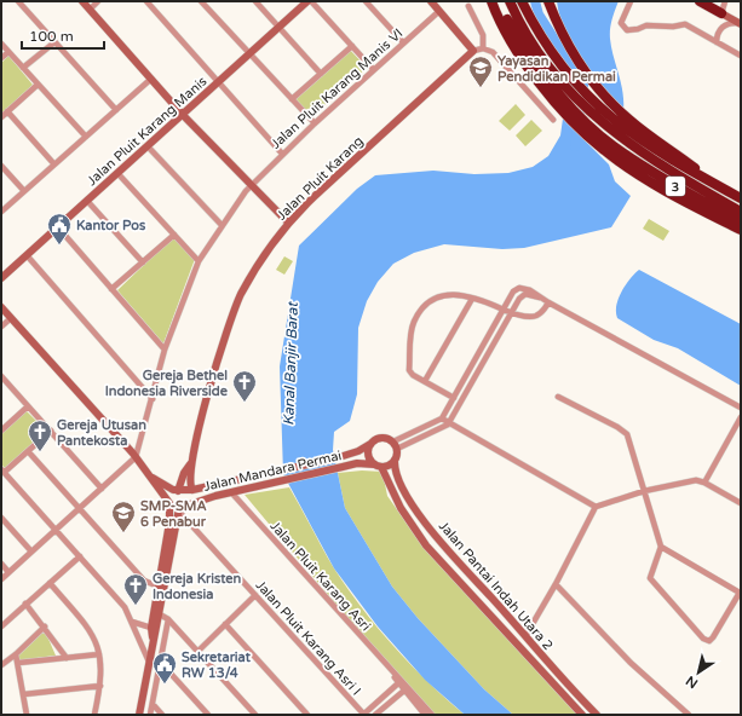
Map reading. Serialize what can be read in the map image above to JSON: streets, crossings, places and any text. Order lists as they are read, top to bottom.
{
  "streets": {
    "highway": ["3"],
    "street": [
      "Jalan Pluit Karang Manis VI",
      "Jalan Pluit Karang Manis",
      "Jalan Pluit Karang",
      "Jalan Mandara Permai",
      "Jalan Pluit Karang Asri",
      "Jalan Pantai Indah Utara 2",
      "Jalan Pluit Karang Asri I"
    ]
  },
  "crossings": [
    ["Jalan Pluit Karang", "Jalan Mandara Permai"],
    ["Jalan Mandara Permai", "Jalan Pluit Karang Asri"],
    ["Jalan Mandara Permai", "Jalan Pantai Indah Utara 2"],
    ["Jalan Mandara Permai", "Jalan Pluit Karang Asri I"]
  ],
  "water": ["Kanal Banjir Barat"],
  "places": {
    "school or university": ["Yayasan Pendidikan Permai", "SMP-SMA 6 Penabur"],
    "public building": ["Kantor Pos", "Sekretariat RW 13/4"],
    "church": ["Gereja Bethel Indonesia Riverside", "Gereja Utusan Pantekosta", "Gereja Kristen Indonesia"]
  },
  "scale_bar": "100 m",
  "north": "bottom left"
}
